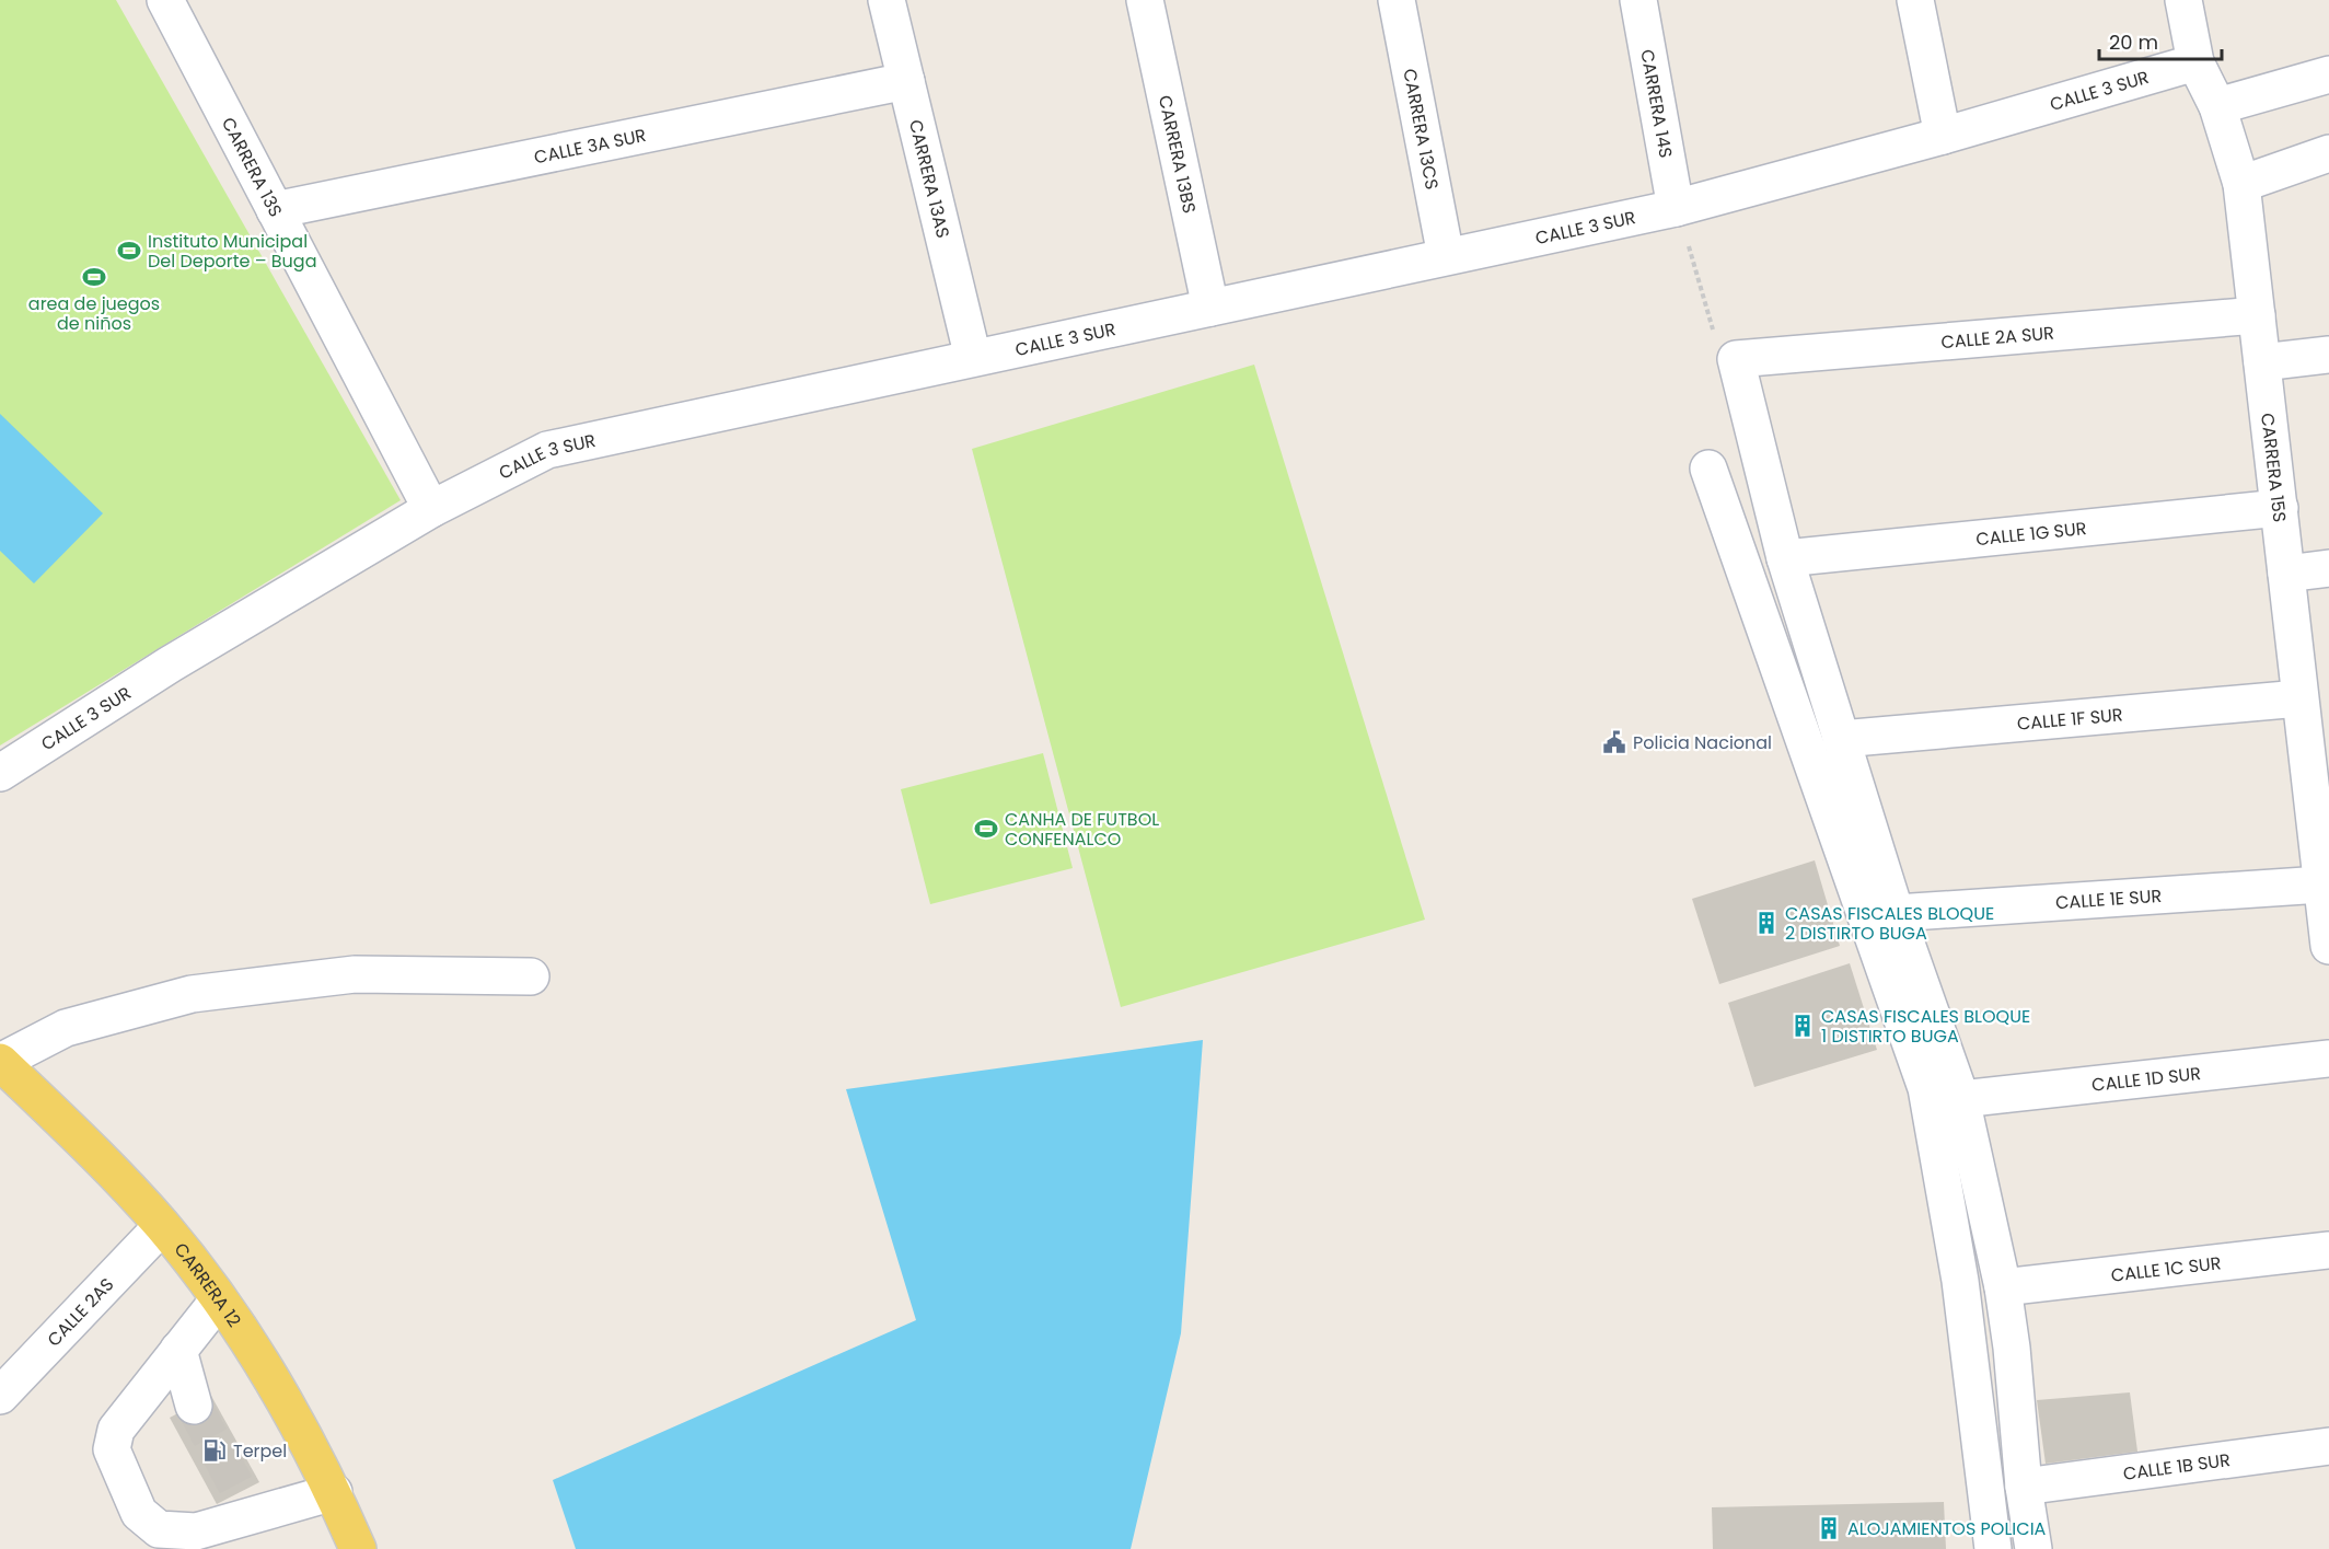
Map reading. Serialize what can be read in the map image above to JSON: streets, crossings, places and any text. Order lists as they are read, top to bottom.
{
  "streets": {
    "main road": ["CARRERA 12"],
    "street": [
      "CALLE 3 SUR",
      "CARRERA 14S",
      "CARRERA 13CS",
      "CALLE 3A SUR",
      "CARRERA 13BS",
      "CARRERA 13S",
      "CARRERA 13AS",
      "CALLE 2A SUR",
      "CARRERA 15S",
      "CALLE 1G SUR",
      "CALLE 1F SUR",
      "CALLE 1E SUR",
      "CALLE 1D SUR",
      "CALLE 1C SUR",
      "CALLE 2AS",
      "CALLE 1B SUR"
    ]
  },
  "crossings": [
    ["CALLE 3 SUR", "CARRERA 14S"],
    ["CALLE 3 SUR", "CARRERA 13CS"],
    ["CALLE 3 SUR", "CARRERA 13BS"],
    ["CALLE 3 SUR", "CARRERA 13S"],
    ["CALLE 3 SUR", "CARRERA 13AS"],
    ["CALLE 3 SUR", "CARRERA 15S"],
    ["CALLE 3A SUR", "CARRERA 13S"],
    ["CALLE 3A SUR", "CARRERA 13AS"],
    ["CALLE 2A SUR", "CARRERA 15S"],
    ["CARRERA 15S", "CALLE 1G SUR"],
    ["CARRERA 15S", "CALLE 1F SUR"],
    ["CARRERA 15S", "CALLE 1E SUR"],
    ["CARRERA 12", "CALLE 2AS"]
  ],
  "places": {
    "sports": ["Instituto Municipal Del Deporte – Buga", "area de juegos de niños", "CANHA DE FUTBOL CONFENALCO"],
    "public building": ["Policia Nacional"],
    "building": ["CASAS FISCALES BLOQUE 2 DISTIRTO BUGA", "CASAS FISCALES BLOQUE 1 DISTIRTO BUGA", "ALOJAMIENTOS POLICIA"],
    "fuel station": ["Terpel"]
  },
  "scale_bar": "20 m"
}
